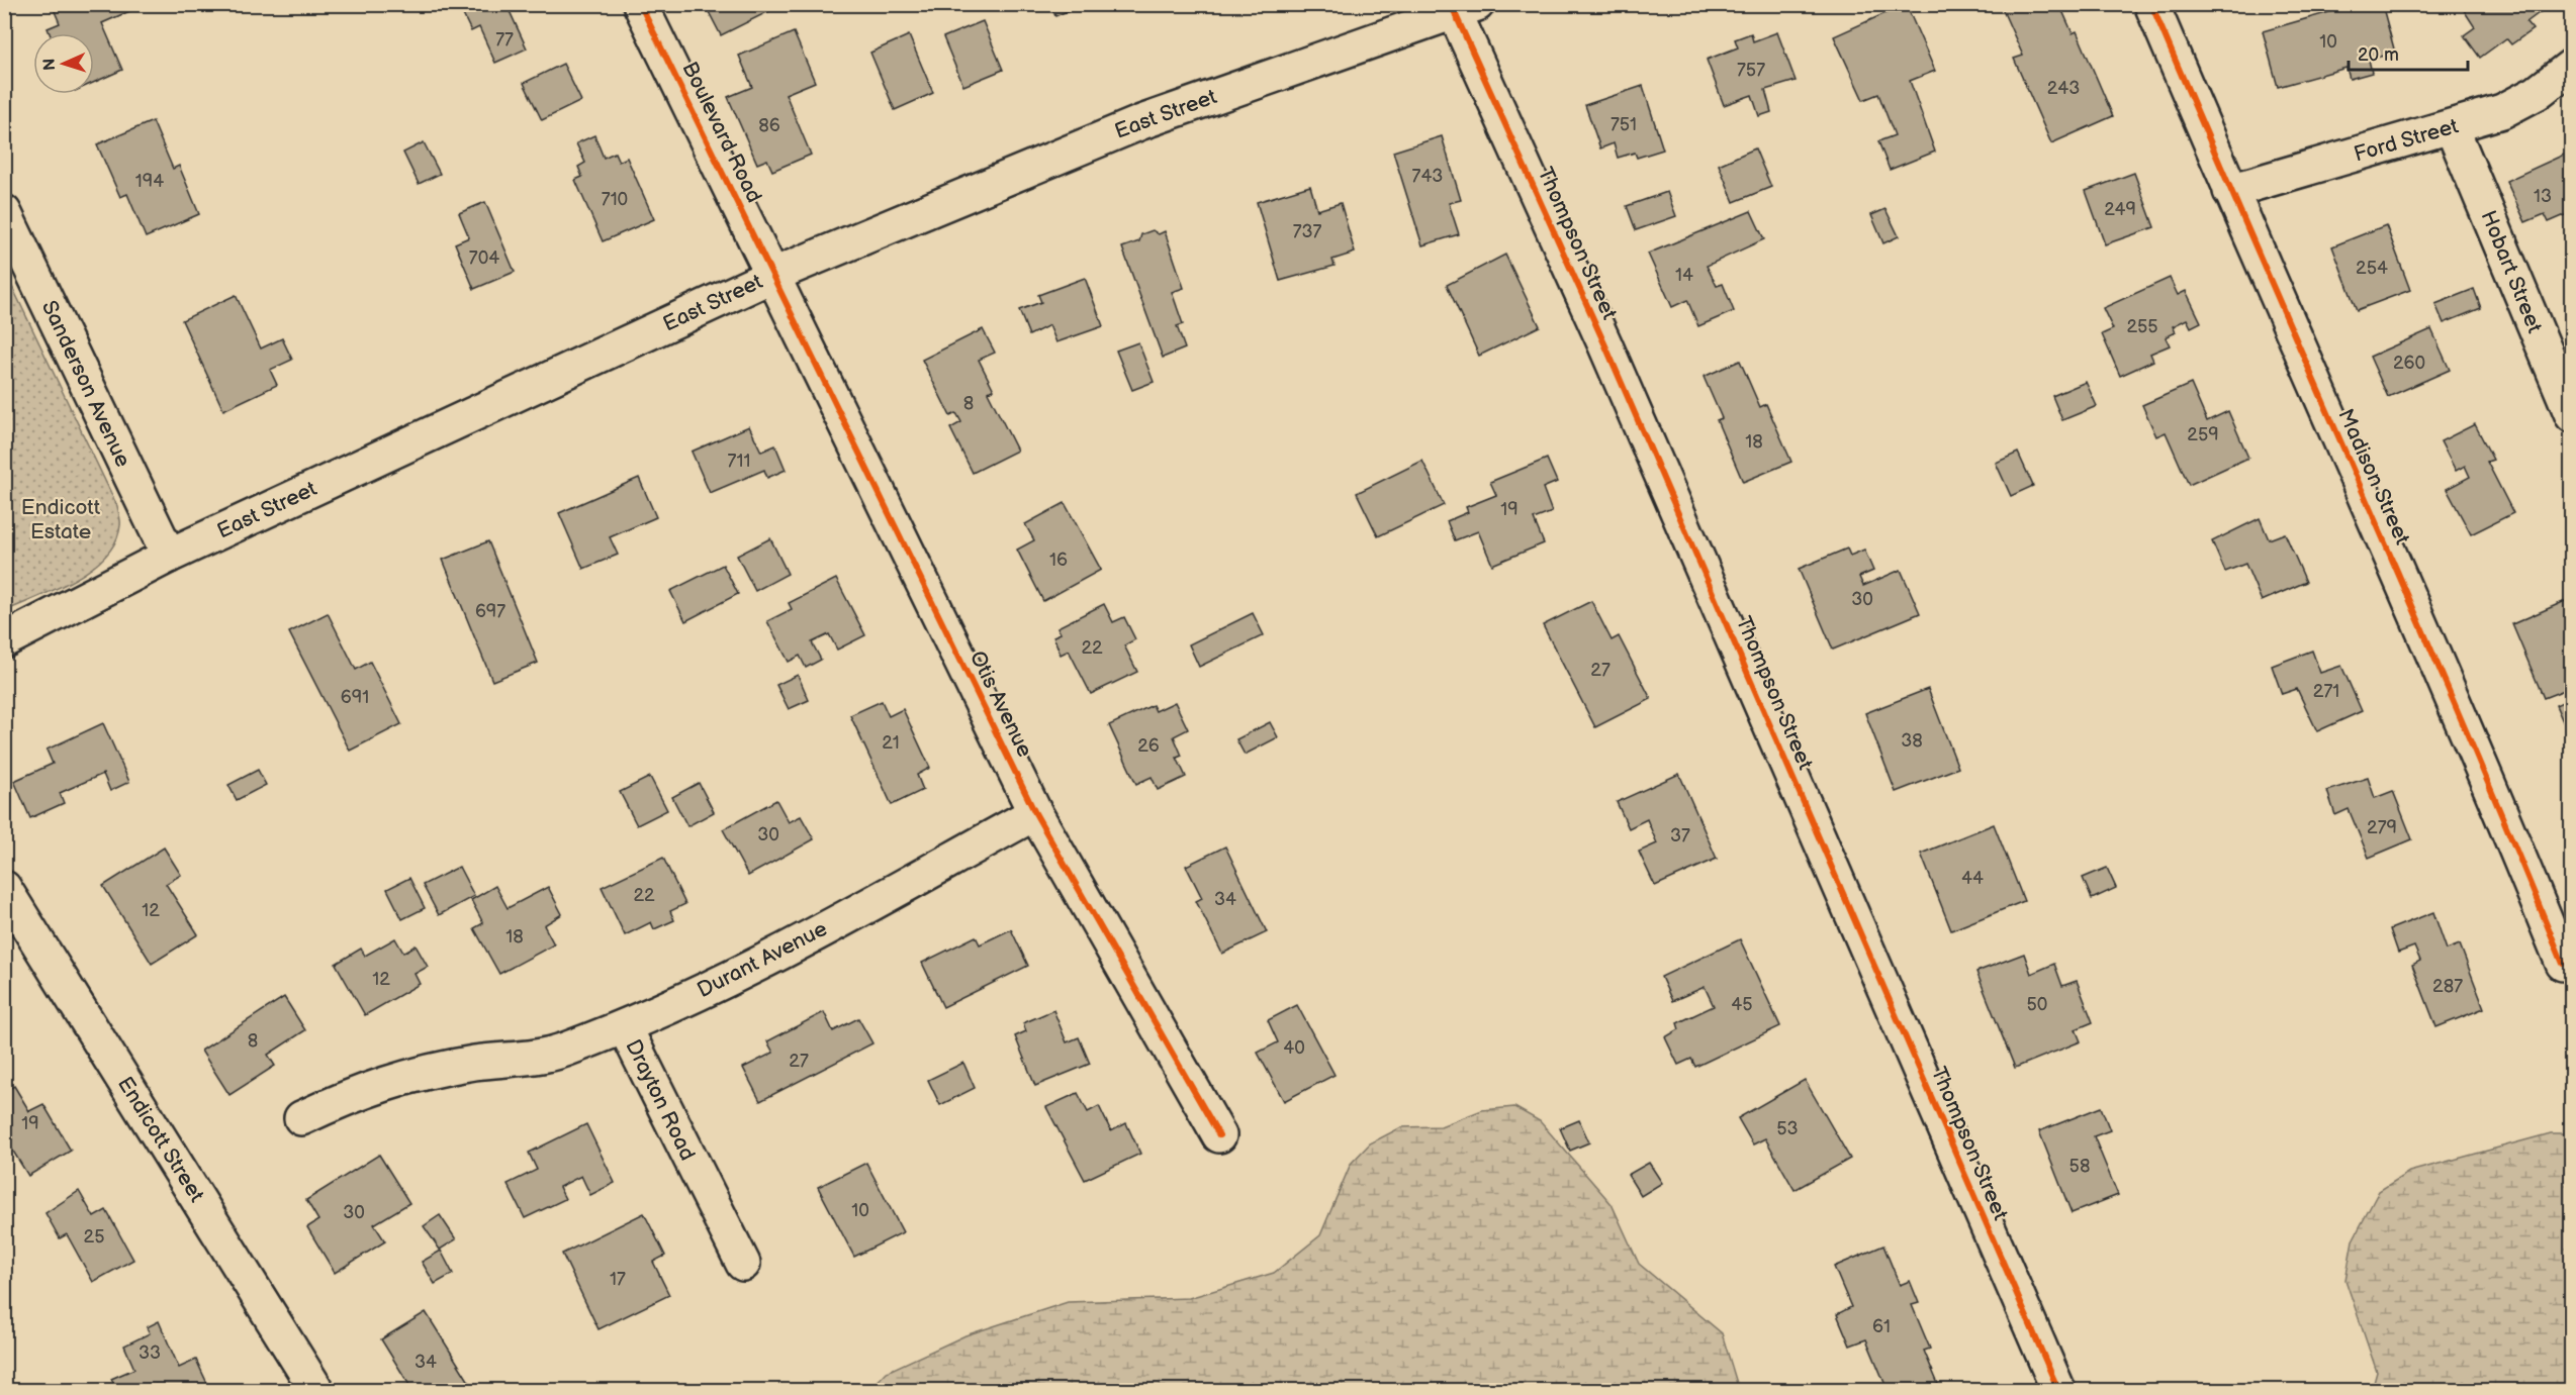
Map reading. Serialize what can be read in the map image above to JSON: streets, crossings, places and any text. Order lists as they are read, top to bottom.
{
  "streets": {
    "street": [
      "East Street",
      "Boulevard Road",
      "Ford Street",
      "Thompson Street",
      "Hobart Street",
      "Sanderson Avenue",
      "Madison Street",
      "Otis Avenue",
      "Durant Avenue",
      "Drayton Road",
      "Endicott Street"
    ]
  },
  "crossings": [
    ["East Street", "Boulevard Road"],
    ["East Street", "Thompson Street"],
    ["East Street", "Sanderson Avenue"],
    ["East Street", "Otis Avenue"],
    ["Boulevard Road", "Otis Avenue"],
    ["Ford Street", "Hobart Street"],
    ["Ford Street", "Madison Street"],
    ["Otis Avenue", "Durant Avenue"],
    ["Durant Avenue", "Drayton Road"]
  ],
  "parks": ["Endicott Estate"],
  "house_numbers": [
    "77",
    "10",
    "757",
    "243",
    "751",
    "86",
    "743",
    "194",
    "13",
    "710",
    "249",
    "737",
    "704",
    "254",
    "14",
    "255",
    "260",
    "8",
    "259",
    "18",
    "711",
    "19",
    "16",
    "30",
    "697",
    "22",
    "27",
    "271",
    "691",
    "38",
    "21",
    "26",
    "279",
    "30",
    "37",
    "44",
    "22",
    "34",
    "12",
    "18",
    "12",
    "287",
    "45",
    "50",
    "8",
    "40",
    "27",
    "19",
    "53",
    "58",
    "10",
    "30",
    "25",
    "17",
    "61",
    "33",
    "34"
  ],
  "scale_bar": "20 m",
  "north": "left"
}
